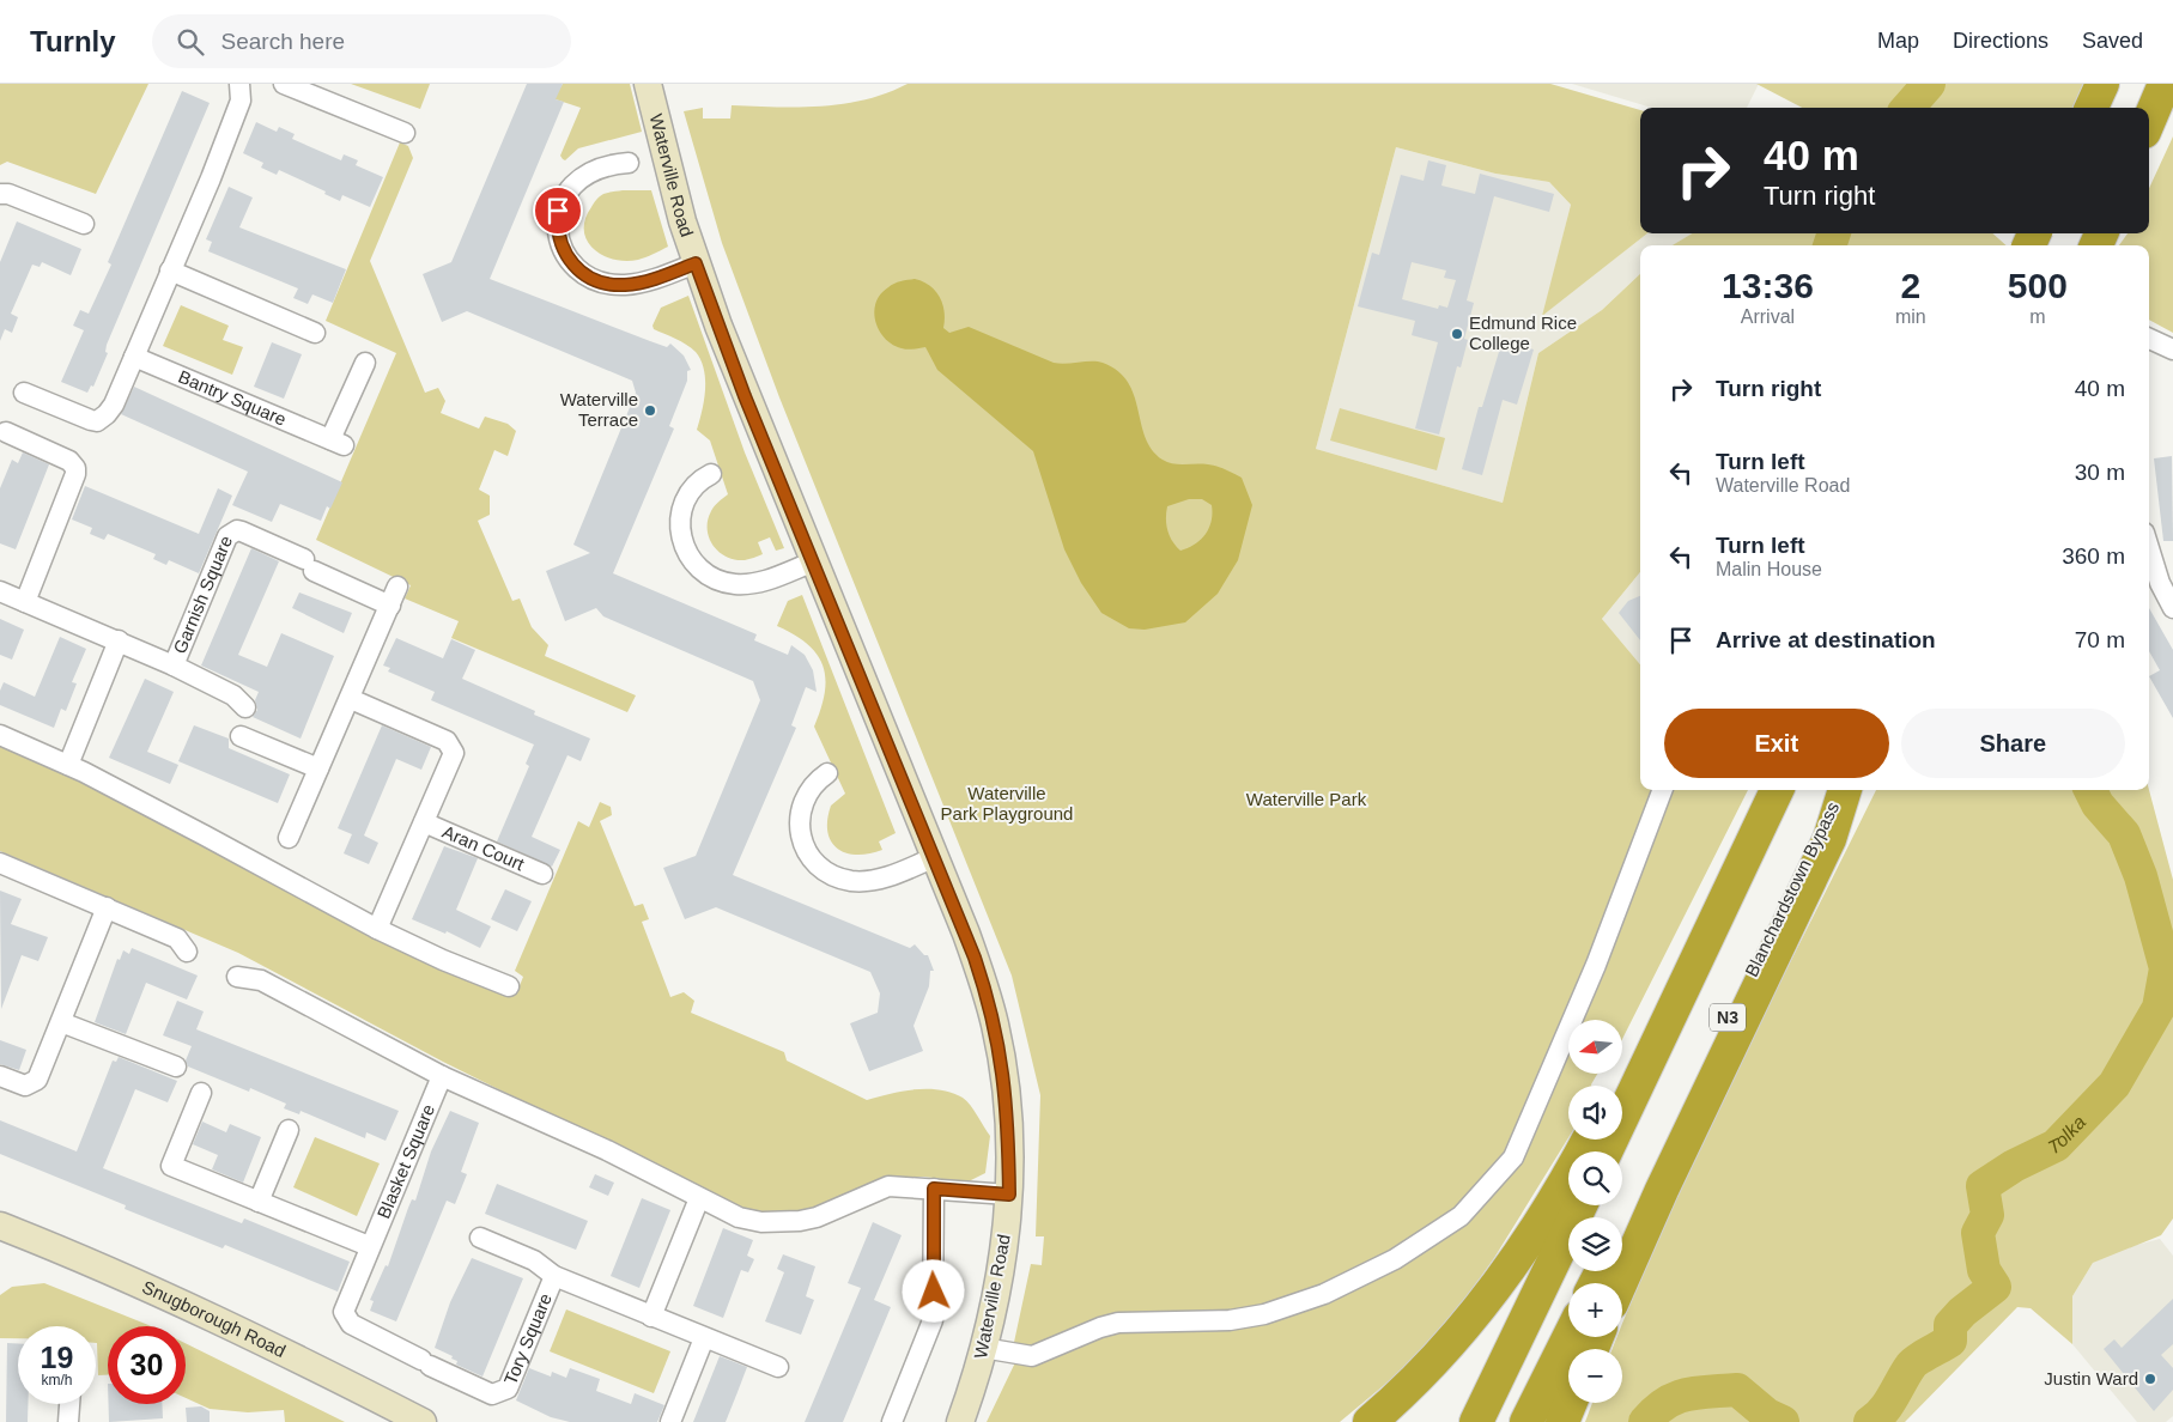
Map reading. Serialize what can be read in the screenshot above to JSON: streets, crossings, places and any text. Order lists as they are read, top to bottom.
{
  "streets": {
    "highway": ["Blanchardstown Bypass", "N3"],
    "street": [
      "Waterville Road",
      "Bantry Square",
      "Garnish Square",
      "Aran Court",
      "Blasket Square",
      "Snugborough Road",
      "Tory Square"
    ]
  },
  "crossings": [
    ["Blasket Square", "Tory Square"]
  ],
  "water": ["Tolka"],
  "parks": ["Waterville Park Playground", "Waterville Park"],
  "places": ["Edmund Rice College", "Waterville Terrace", "Justin Ward"],
  "north": "left",
  "page": {
    "header": "Turnly",
    "search": "Search here",
    "nav": ["Map", "Directions", "Saved"],
    "turn": ["40 m", "Turn right"],
    "eta": [
      "13:36",
      "Arrival",
      "2",
      "min",
      "500",
      "m"
    ],
    "list": [
      {
        "name": "Turn right",
        "value": "40 m"
      },
      {
        "name": "Turn left",
        "note": "Waterville Road",
        "value": "30 m"
      },
      {
        "name": "Turn left",
        "note": "Malin House",
        "value": "360 m"
      },
      {
        "name": "Arrive at destination",
        "value": "70 m"
      }
    ],
    "buttons": ["Exit", "Share"],
    "map_buttons": ["+", "−"],
    "speed": "19 km/h",
    "limit": "30"
  }
}
